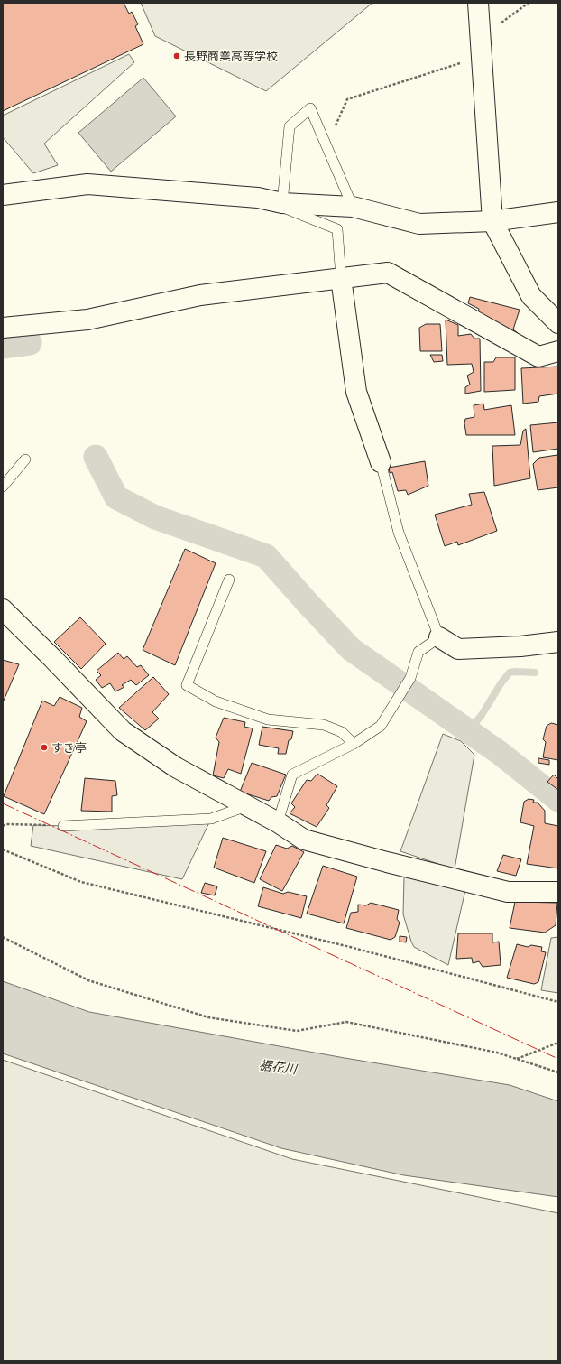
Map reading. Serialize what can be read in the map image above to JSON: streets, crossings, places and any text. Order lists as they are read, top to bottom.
{
  "water": ["裾花川"],
  "places": ["長野商業高等学校", "すき亭"]
}
